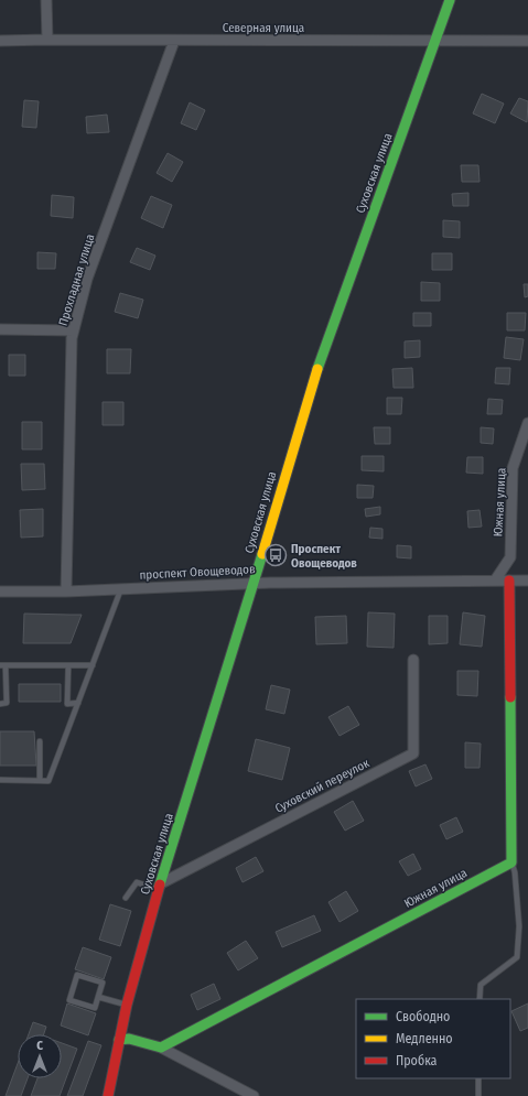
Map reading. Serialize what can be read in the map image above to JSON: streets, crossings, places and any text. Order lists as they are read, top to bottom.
{
  "streets": {
    "street": [
      "Северная улица",
      "Суховская улица",
      "Прохладная улица",
      "Южная улица",
      "проспект Овощеводов",
      "Суховский переулок"
    ]
  },
  "crossings": [
    ["Северная улица", "Суховская улица"],
    ["Северная улица", "Прохладная улица"],
    ["Суховская улица", "проспект Овощеводов"],
    ["Суховская улица", "Суховский переулок"],
    ["Прохладная улица", "проспект Овощеводов"],
    ["Южная улица", "проспект Овощеводов"]
  ],
  "places": {
    "bus stop": ["Проспект Овощеводов"]
  },
  "legend": ["Свободно", "Медленно", "Пробка"],
  "north": "top"
}
